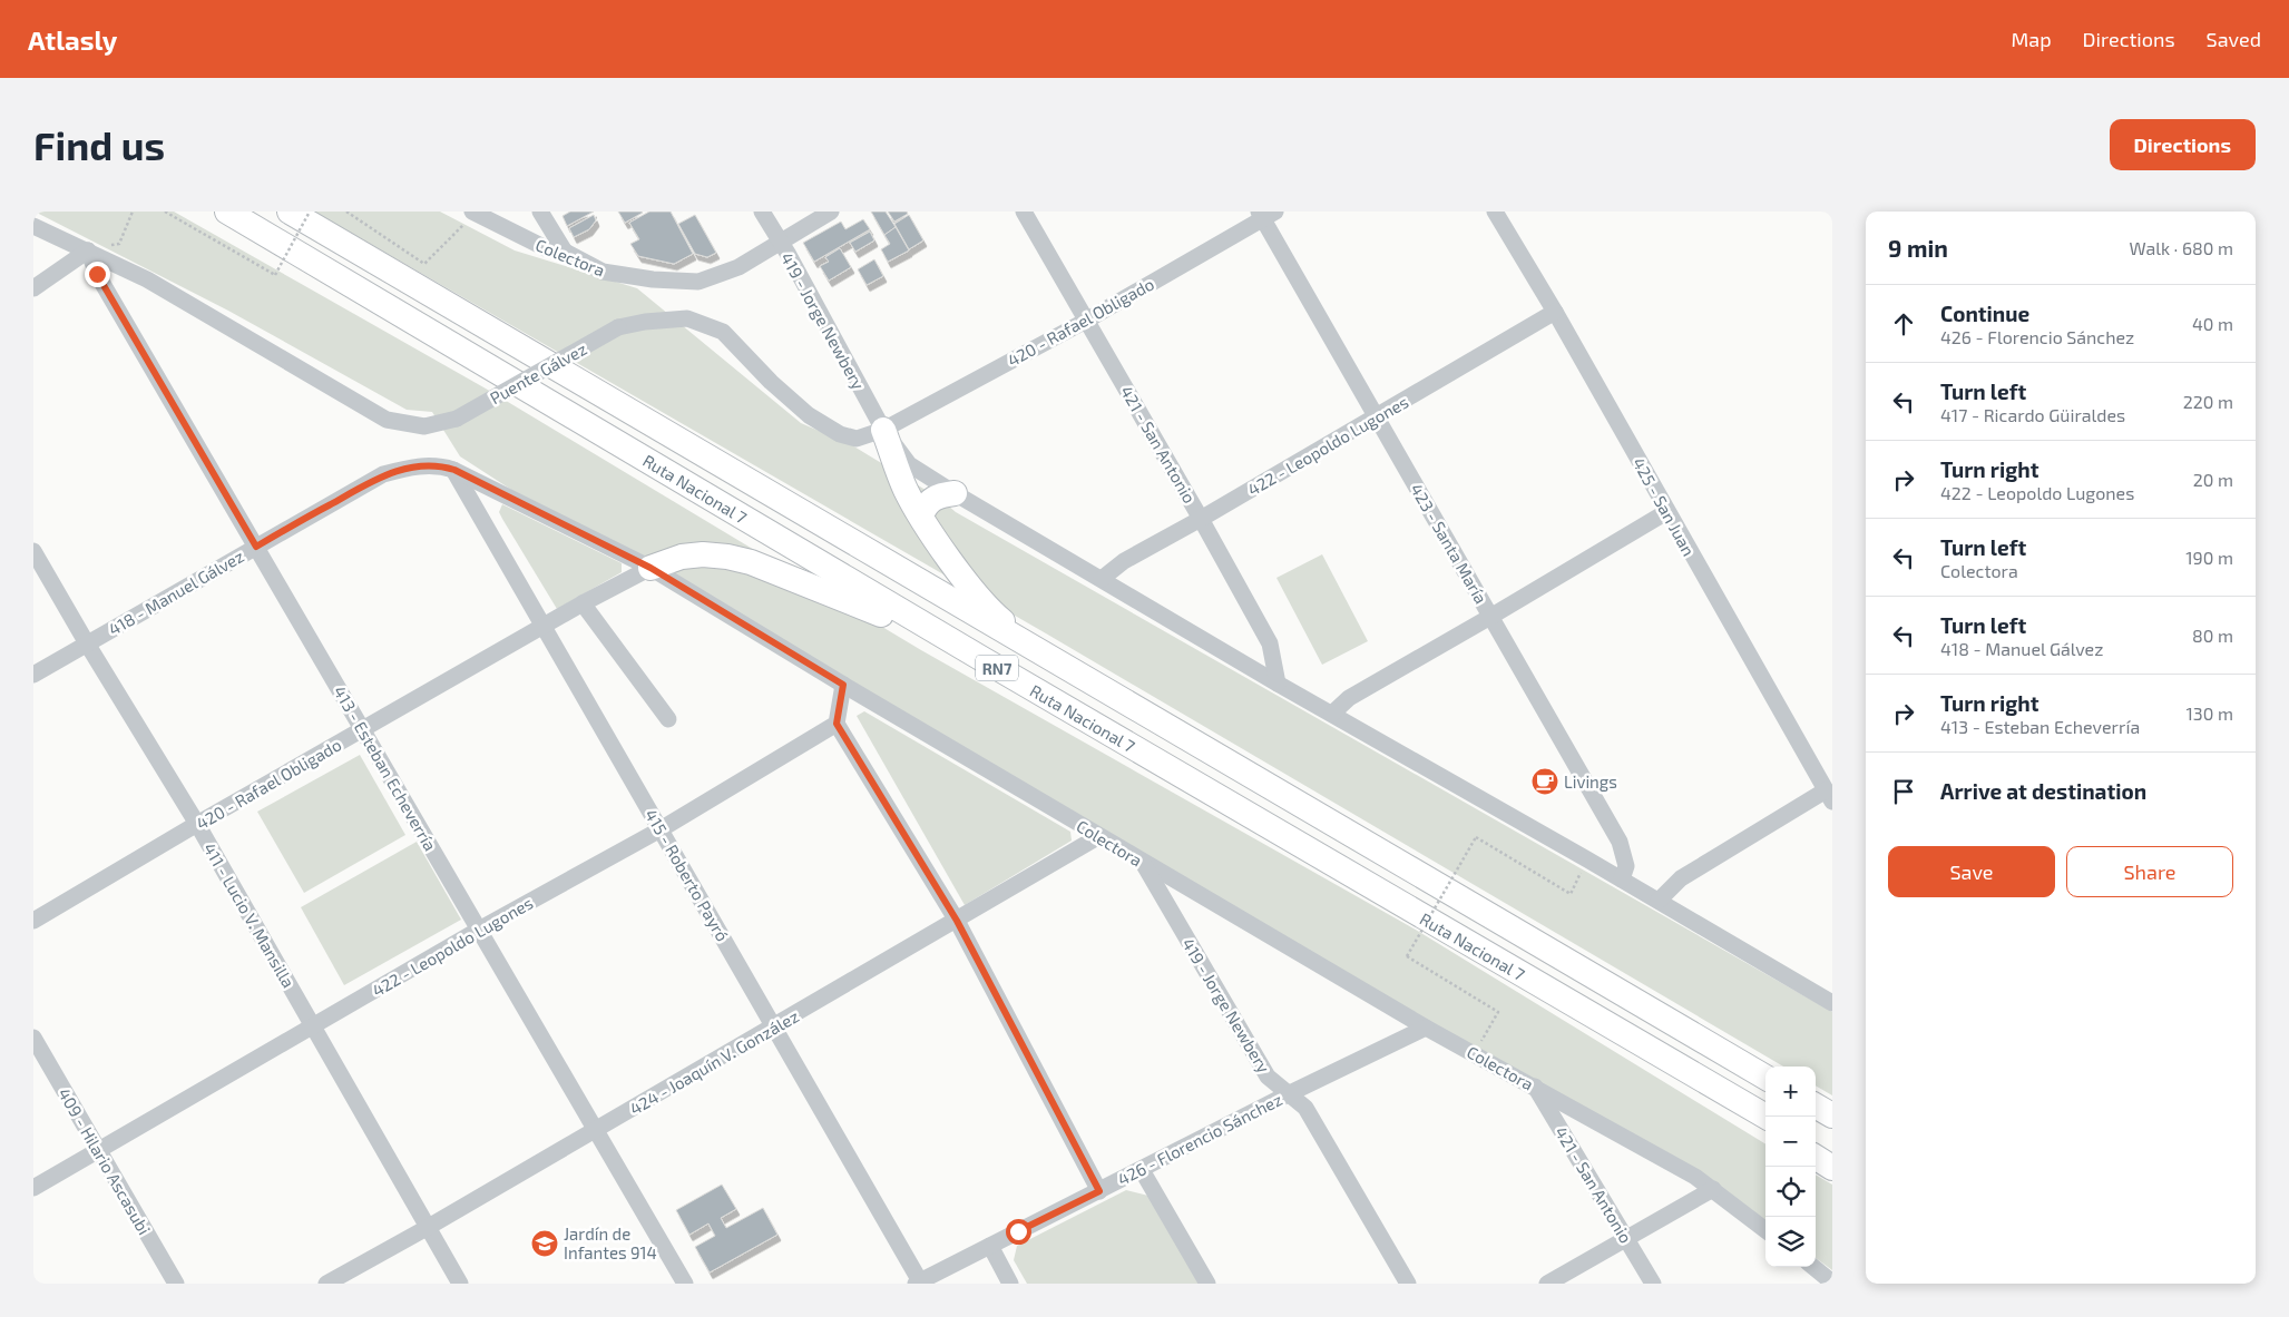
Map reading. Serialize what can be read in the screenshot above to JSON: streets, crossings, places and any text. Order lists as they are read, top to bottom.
{
  "streets": {
    "highway": ["Ruta Nacional 7", "RN7"],
    "street": [
      "Colectora",
      "419 - Jorge Newbery",
      "420 - Rafael Obligado",
      "Puente Gálvez",
      "421 - San Antonio",
      "422 - Leopoldo Lugones",
      "425 - San Juan",
      "423 - Santa María",
      "418 - Manuel Gálvez",
      "413 - Esteban Echeverría",
      "415 - Roberto Payró",
      "411 - Lucio V. Mansilla",
      "424 - Joaquín V. González",
      "426 - Florencio Sánchez",
      "409 - Hilario Ascasubi"
    ]
  },
  "crossings": [
    ["Colectora", "419 - Jorge Newbery"],
    ["Colectora", "420 - Rafael Obligado"],
    ["Colectora", "421 - San Antonio"],
    ["Colectora", "418 - Manuel Gálvez"],
    ["Colectora", "415 - Roberto Payró"],
    ["Colectora", "424 - Joaquín V. González"],
    ["Colectora", "426 - Florencio Sánchez"],
    ["419 - Jorge Newbery", "420 - Rafael Obligado"],
    ["419 - Jorge Newbery", "426 - Florencio Sánchez"],
    ["420 - Rafael Obligado", "Puente Gálvez"],
    ["420 - Rafael Obligado", "421 - San Antonio"],
    ["420 - Rafael Obligado", "423 - Santa María"],
    ["420 - Rafael Obligado", "413 - Esteban Echeverría"],
    ["420 - Rafael Obligado", "415 - Roberto Payró"],
    ["420 - Rafael Obligado", "411 - Lucio V. Mansilla"],
    ["Puente Gálvez", "413 - Esteban Echeverría"],
    ["421 - San Antonio", "422 - Leopoldo Lugones"],
    ["422 - Leopoldo Lugones", "425 - San Juan"],
    ["422 - Leopoldo Lugones", "423 - Santa María"],
    ["422 - Leopoldo Lugones", "413 - Esteban Echeverría"],
    ["422 - Leopoldo Lugones", "415 - Roberto Payró"],
    ["422 - Leopoldo Lugones", "411 - Lucio V. Mansilla"],
    ["422 - Leopoldo Lugones", "409 - Hilario Ascasubi"],
    ["418 - Manuel Gálvez", "413 - Esteban Echeverría"],
    ["418 - Manuel Gálvez", "415 - Roberto Payró"],
    ["418 - Manuel Gálvez", "411 - Lucio V. Mansilla"],
    ["413 - Esteban Echeverría", "424 - Joaquín V. González"],
    ["415 - Roberto Payró", "424 - Joaquín V. González"],
    ["415 - Roberto Payró", "426 - Florencio Sánchez"],
    ["411 - Lucio V. Mansilla", "424 - Joaquín V. González"]
  ],
  "places": {
    "cafe": ["Livings"],
    "school or university": ["Jardín de Infantes 914"]
  },
  "page": {
    "header": "Atlasly",
    "nav": ["Map", "Directions", "Saved"],
    "buttons": [
      "Directions",
      ["Save", "Share"]
    ],
    "title": "Find us",
    "heading": ["9 min", "Walk · 680 m"],
    "list": [
      ["Continue", "426 - Florencio Sánchez", "40 m"],
      ["Turn left", "417 - Ricardo Güiraldes", "220 m"],
      ["Turn right", "422 - Leopoldo Lugones", "20 m"],
      ["Turn left", "Colectora", "190 m"],
      ["Turn left", "418 - Manuel Gálvez", "80 m"],
      ["Turn right", "413 - Esteban Echeverría", "130 m"],
      "Arrive at destination"
    ],
    "map_buttons": ["+", "−"]
  }
}
